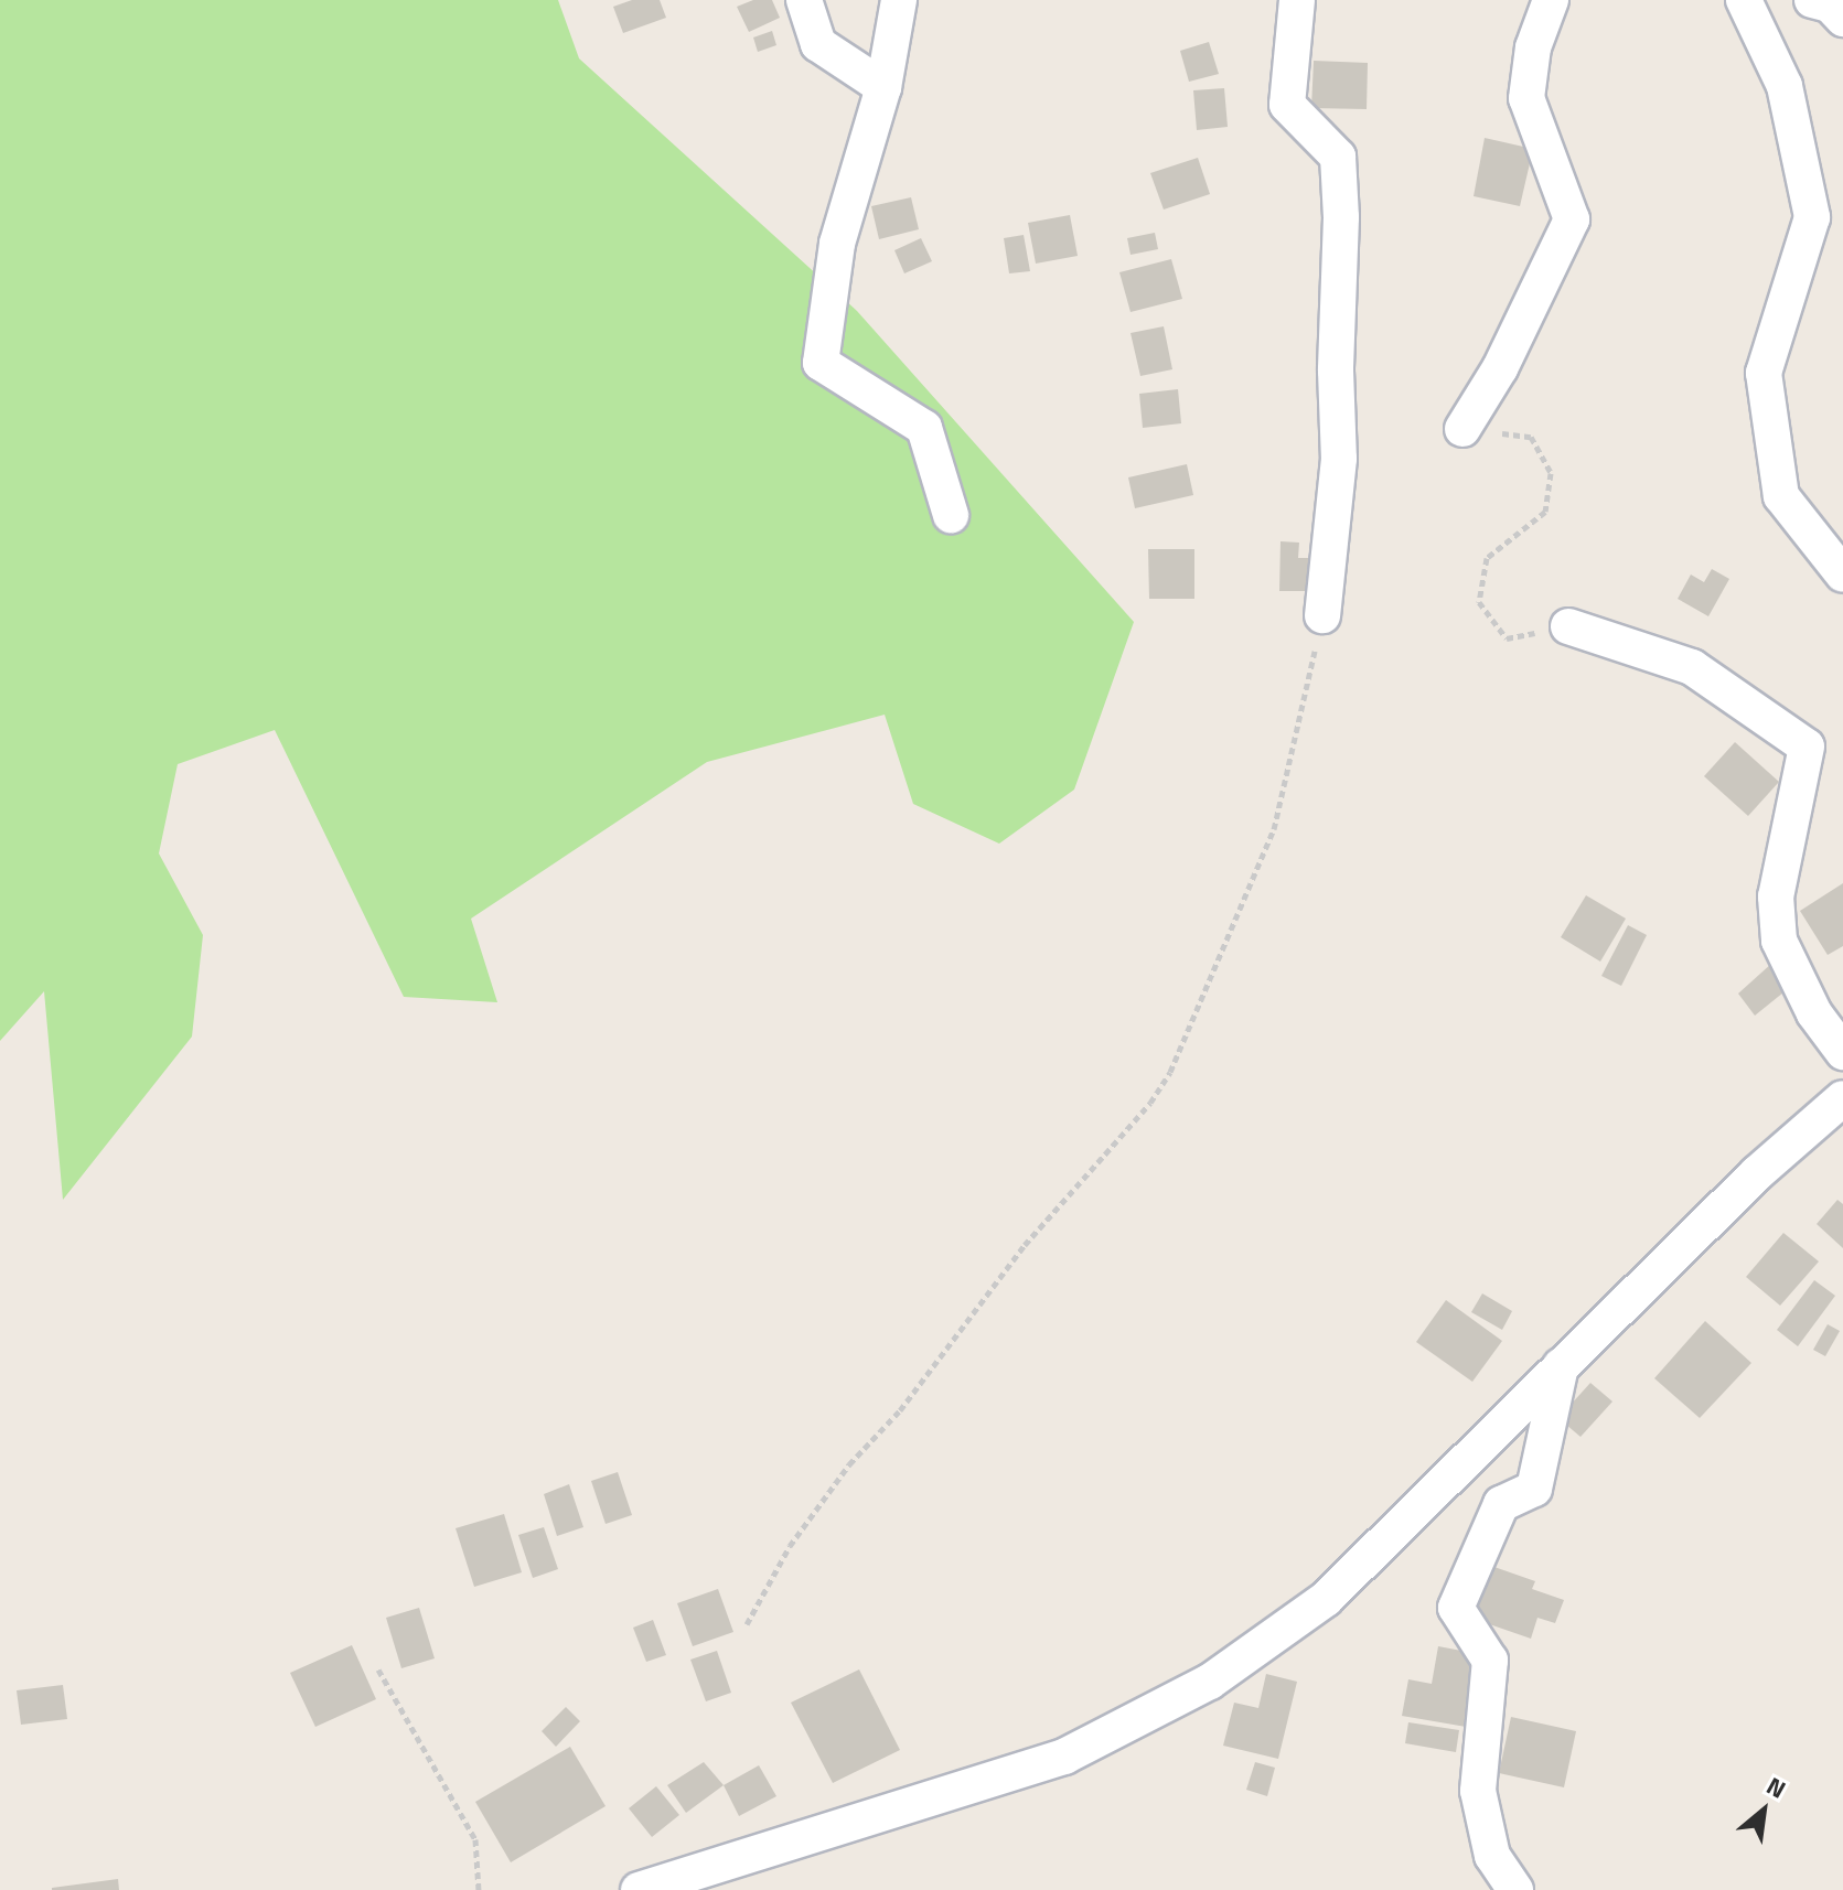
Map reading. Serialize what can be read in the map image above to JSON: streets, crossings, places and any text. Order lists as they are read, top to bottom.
{
  "north": "top right"
}
